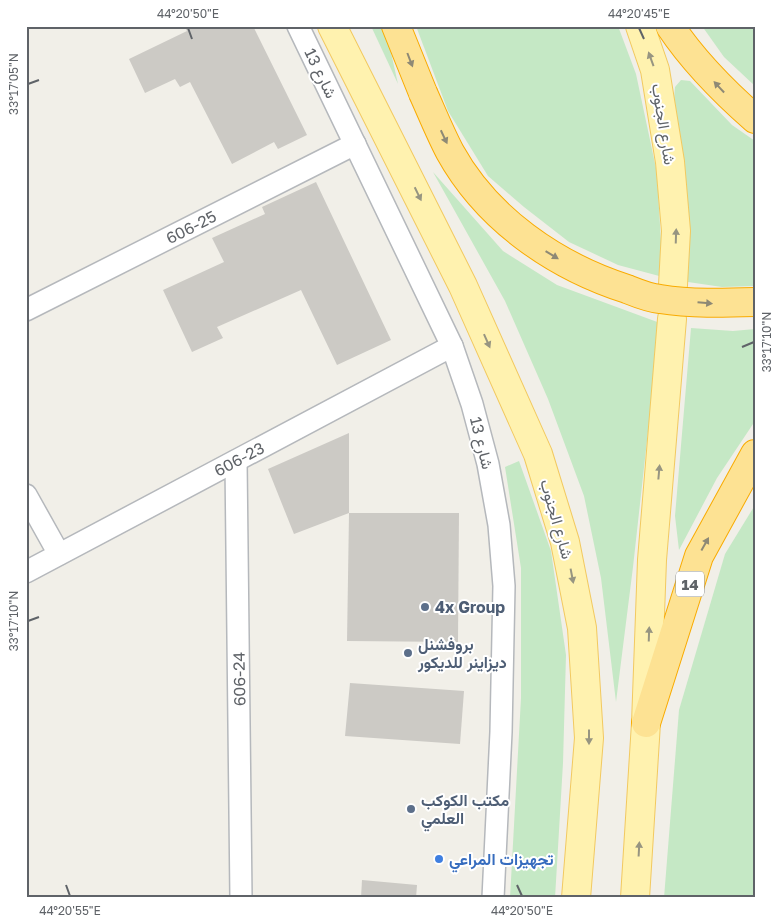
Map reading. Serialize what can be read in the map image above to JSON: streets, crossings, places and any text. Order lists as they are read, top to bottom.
{
  "streets": {
    "highway": ["14"],
    "main road": ["شارع الجنوب"],
    "street": [
      "شارع 13",
      "606-25",
      "606-23",
      "606-24"
    ]
  },
  "crossings": [
    ["شارع 13", "606-25"],
    ["شارع 13", "606-23"],
    ["606-23", "606-24"]
  ],
  "places": [
    "4x Group",
    "بروفشنل ديزاينر للديكور",
    "مكتب الكوكب العلمي",
    "تجهيزات المراعي"
  ],
  "coordinates": [
    "44°20'50\"E",
    "44°20'45\"E",
    "33°17'05\"N",
    "33°17'10\"N",
    "44°20'55\"E"
  ]
}
